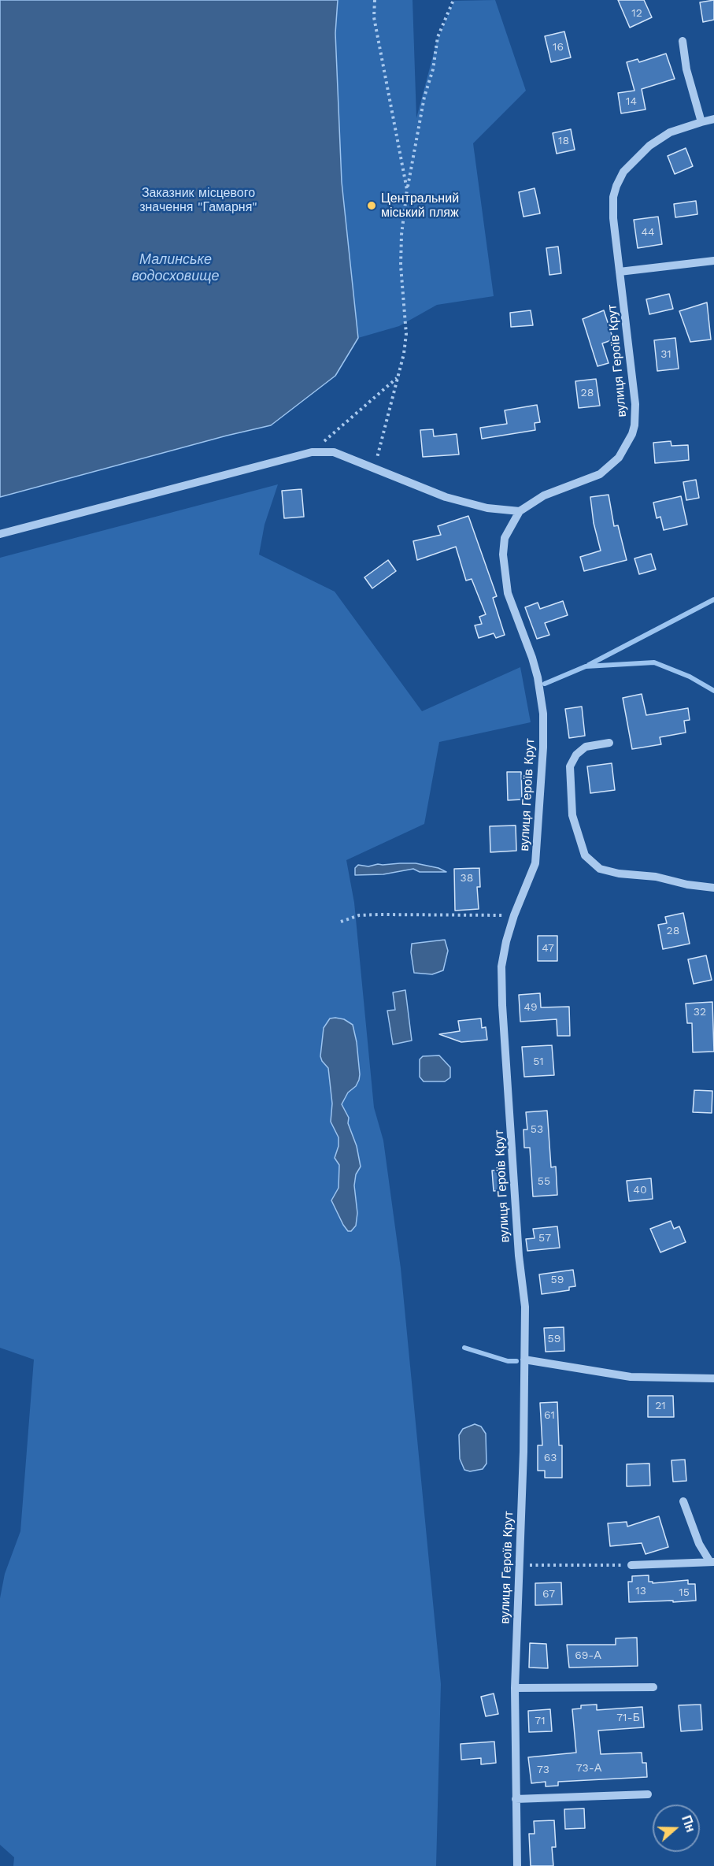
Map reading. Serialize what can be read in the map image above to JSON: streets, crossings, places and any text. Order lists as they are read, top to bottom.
{
  "streets": {
    "street": ["вулиця Героїв Крут"]
  },
  "water": ["Малинське водосховище"],
  "parks": ["Заказник місцевого значення \"Гамарня\""],
  "places": ["Центральний міський пляж"],
  "house_numbers": [
    "12",
    "16",
    "14",
    "18",
    "44",
    "31",
    "28",
    "38",
    "28",
    "47",
    "49",
    "32",
    "51",
    "53",
    "55",
    "40",
    "57",
    "59",
    "59",
    "21",
    "61",
    "63",
    "13",
    "15",
    "67",
    "69-А",
    "71-Б",
    "71",
    "73-А",
    "73"
  ],
  "north": "right"
}
